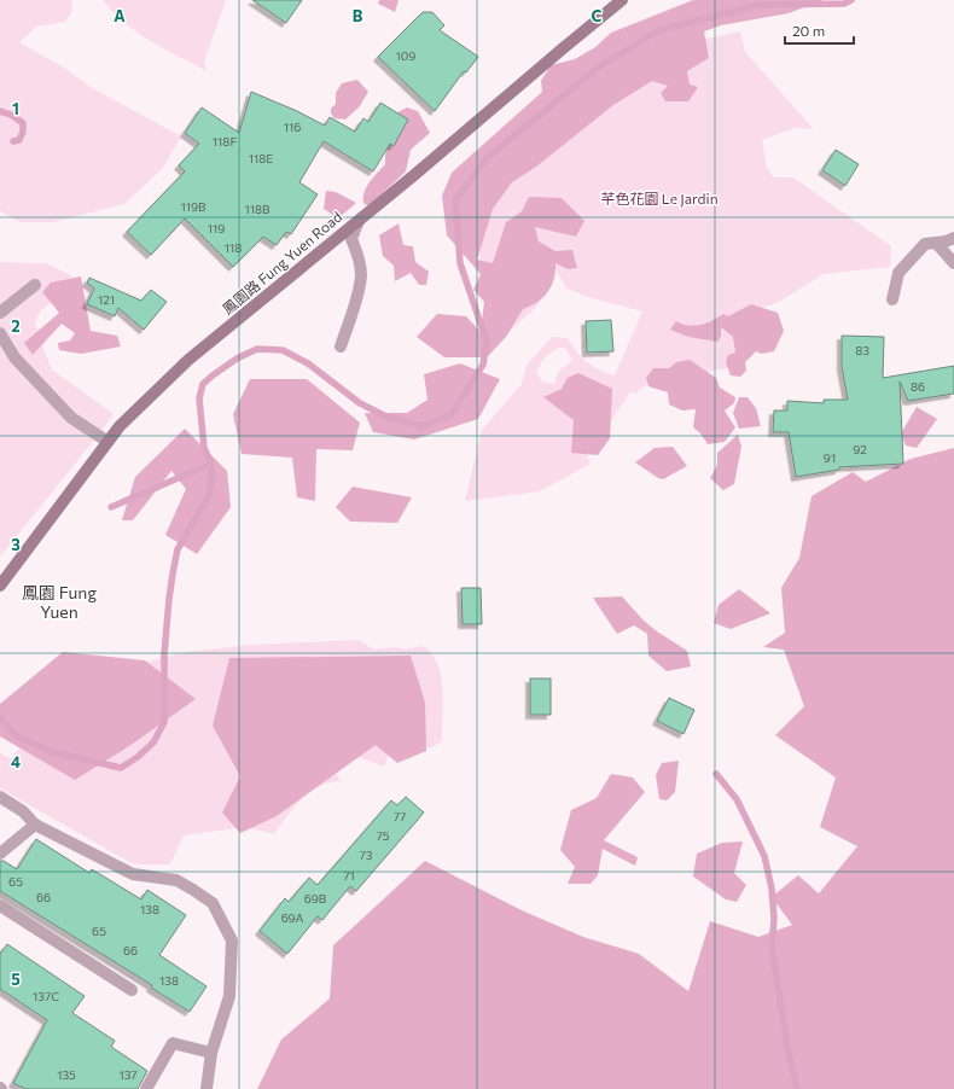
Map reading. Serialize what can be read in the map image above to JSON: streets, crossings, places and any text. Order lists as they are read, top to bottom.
{
  "streets": {
    "street": ["鳳園路 Fung Yuen Road"]
  },
  "districts": ["鳳園 Fung Yuen"],
  "parks": ["芊色花園 Le Jardin"],
  "house_numbers": [
    "109",
    "116",
    "118F",
    "118E",
    "119B",
    "118B",
    "119",
    "118",
    "121",
    "83",
    "86",
    "92",
    "91",
    "77",
    "75",
    "73",
    "71",
    "65",
    "66",
    "69B",
    "138",
    "69A",
    "65",
    "66",
    "138",
    "137C",
    "135",
    "137"
  ],
  "scale_bar": "20 m",
  "grid": {
    "columns": ["A", "B", "C"],
    "rows": [
      "1",
      "2",
      "3",
      "4",
      "5"
    ]
  }
}
